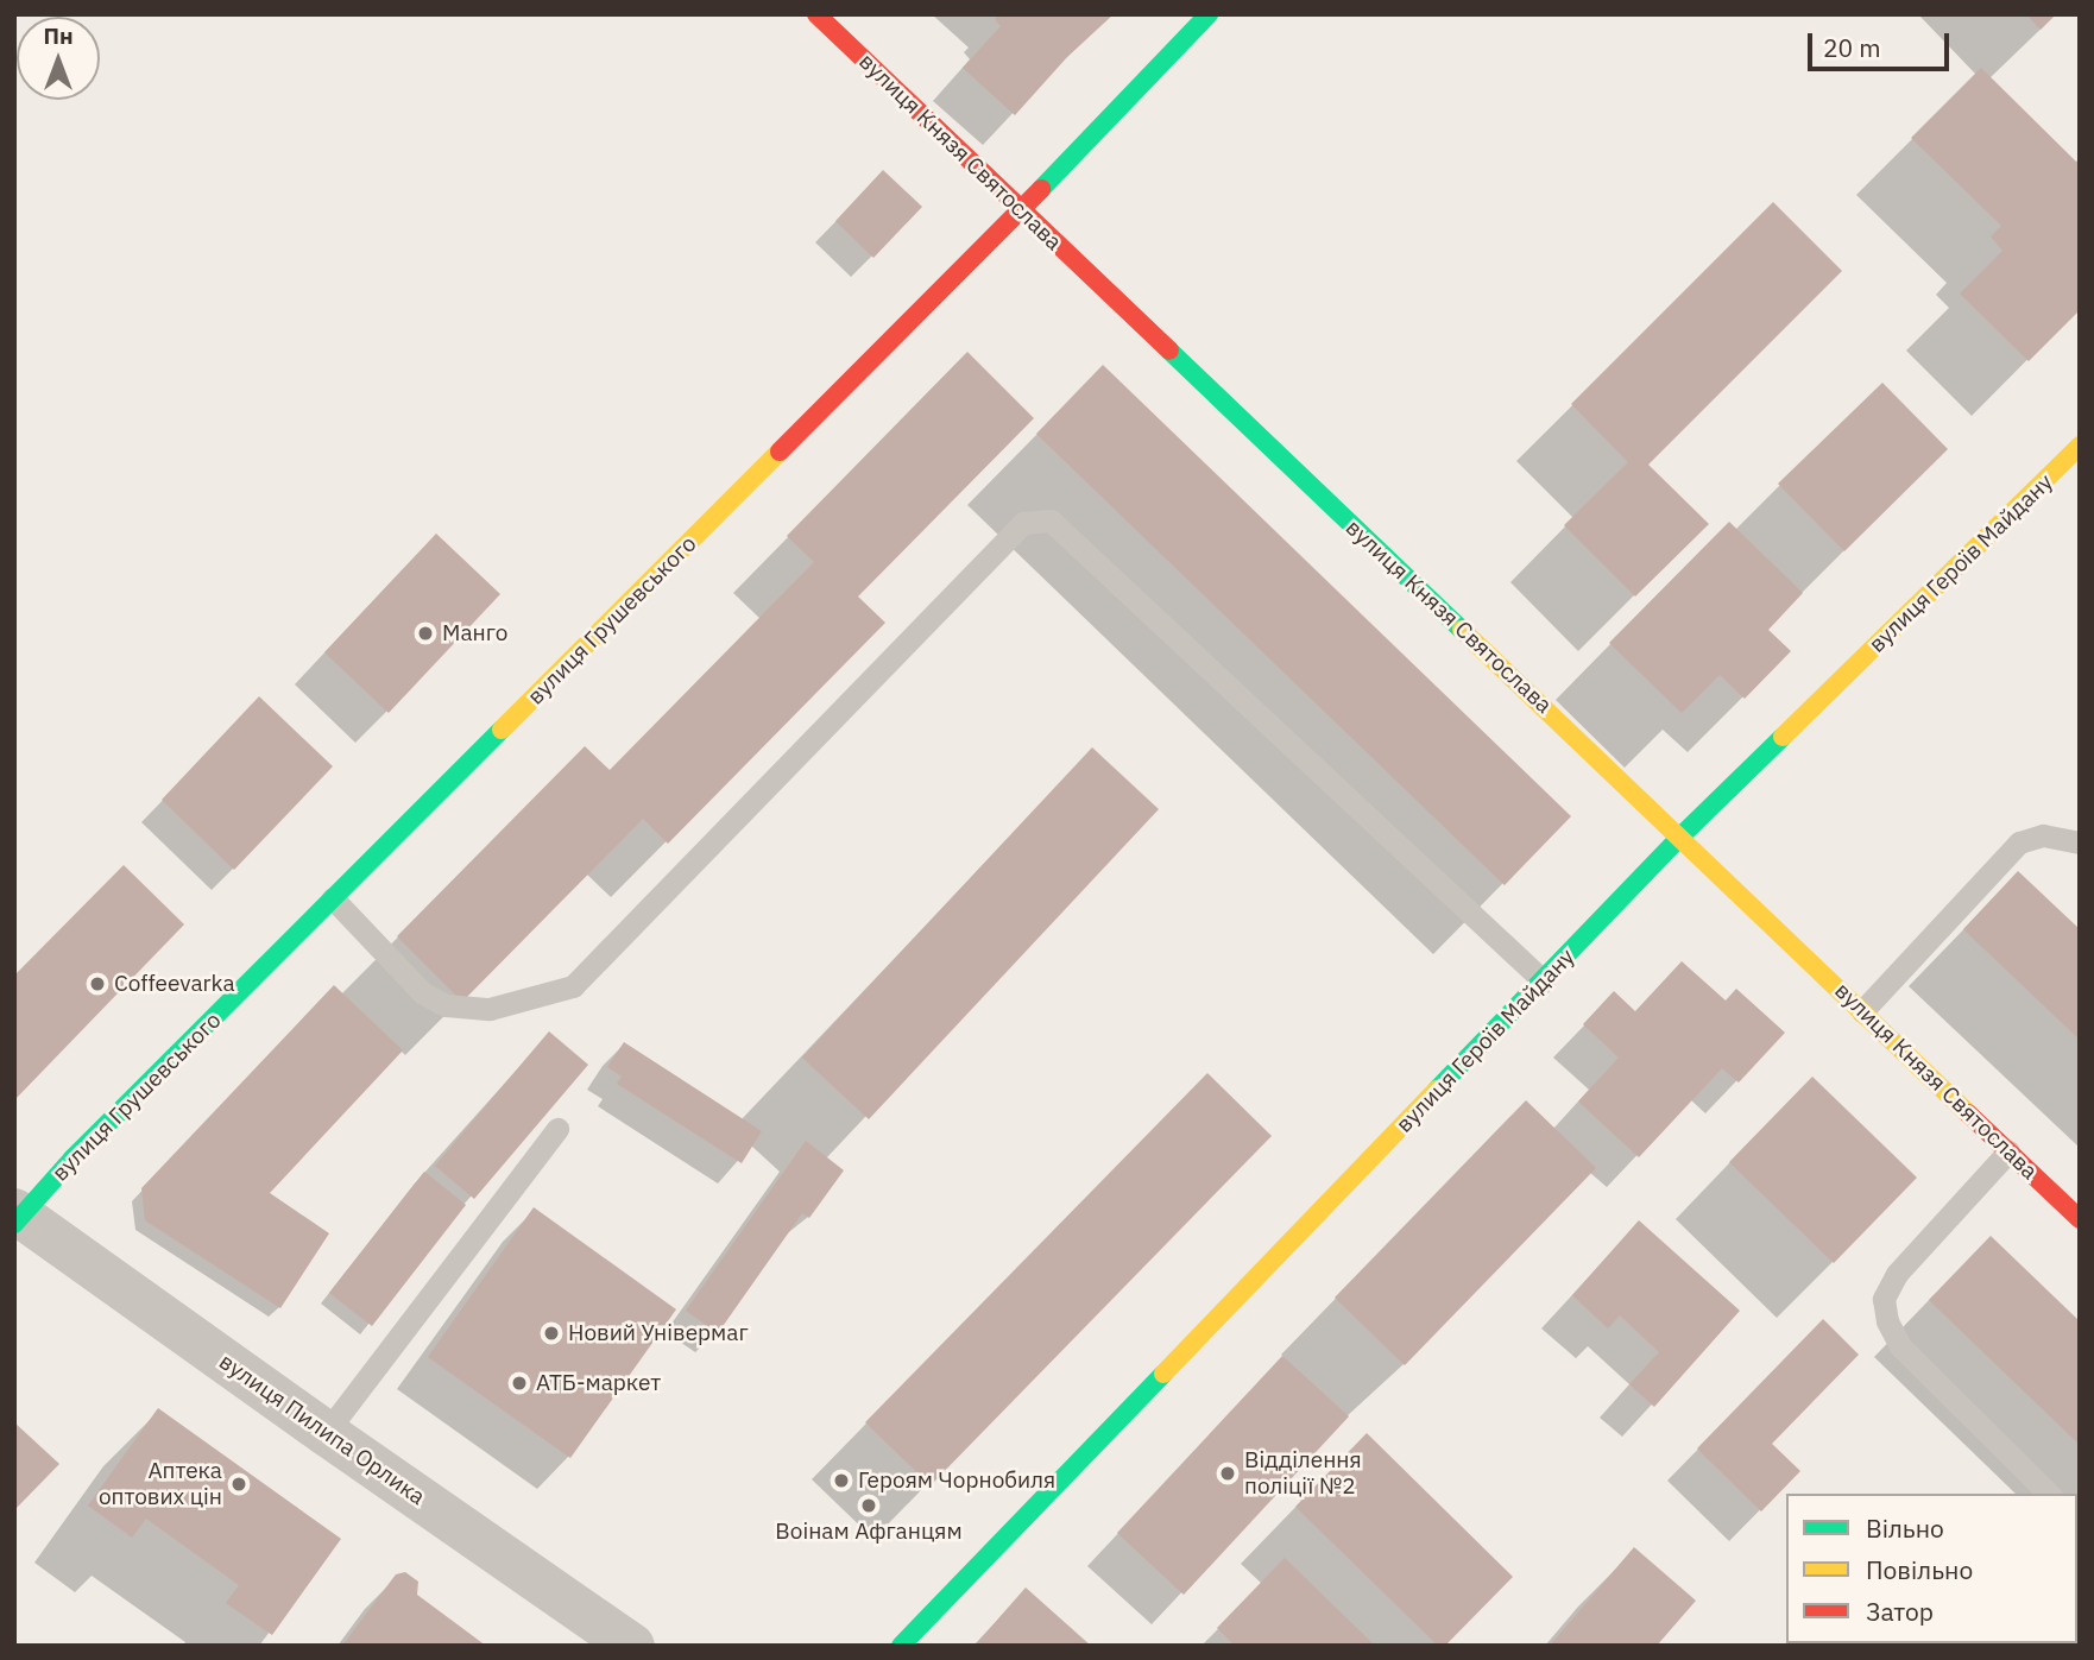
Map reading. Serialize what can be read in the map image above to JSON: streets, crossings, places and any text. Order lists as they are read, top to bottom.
{
  "streets": {
    "street": [
      "вулиця Князя Святослава",
      "вулиця Героїв Майдану",
      "вулиця Грушевського",
      "вулиця Пилипа Орлика"
    ]
  },
  "crossings": [
    ["вулиця Князя Святослава", "вулиця Героїв Майдану"],
    ["вулиця Князя Святослава", "вулиця Грушевського"],
    ["вулиця Грушевського", "вулиця Пилипа Орлика"]
  ],
  "places": [
    "Манго",
    "Coffeevarka",
    "Новий Універмаг",
    "АТБ-маркет",
    "Відділення поліції №2",
    "Героям Чорнобиля",
    "Аптека оптових цін",
    "Воінам Афганцям"
  ],
  "legend": ["Вільно", "Повільно", "Затор"],
  "scale_bar": "20 m",
  "north": "top"
}
